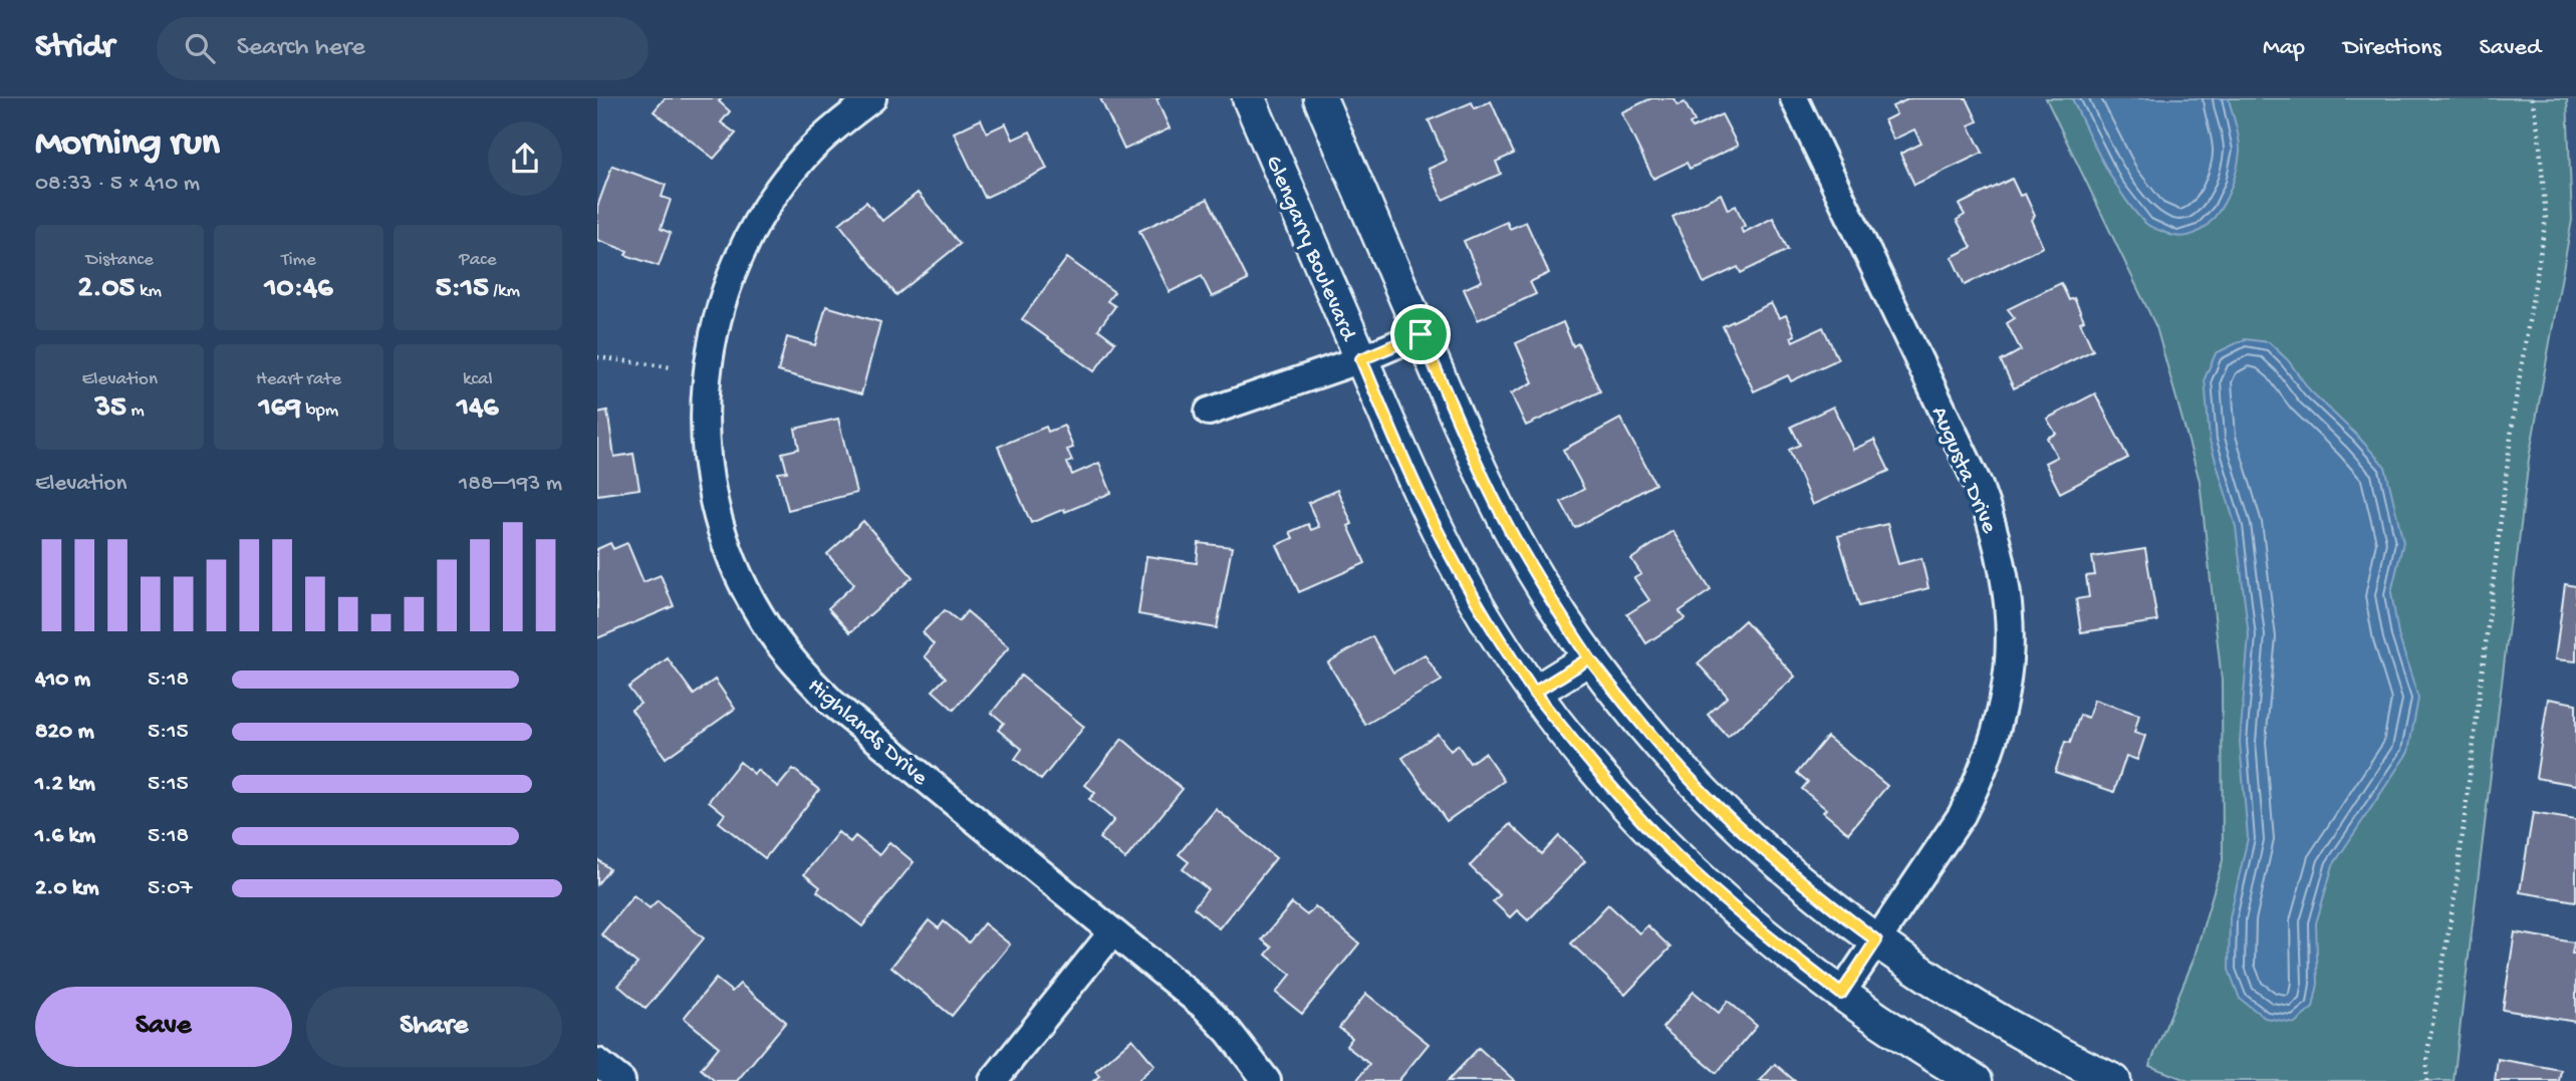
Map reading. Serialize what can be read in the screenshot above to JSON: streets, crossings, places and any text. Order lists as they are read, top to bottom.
{
  "streets": {
    "street": ["Glengarry Boulevard", "Augusta Drive", "Highlands Drive"]
  },
  "crossings": [
    ["Glengarry Boulevard", "Augusta Drive"]
  ],
  "page": {
    "header": "Stridr",
    "search": "Search here",
    "nav": ["Map", "Directions", "Saved"],
    "heading": ["Morning run", "08:33 · 5 × 410 m"],
    "stats": [
      ["Distance", "2.05 km"],
      ["Time", "10:46"],
      ["Pace", "5:15 /km"],
      ["Elevation", "35 m"],
      ["Heart rate", "169 bpm"],
      ["kcal", "146"]
    ],
    "chart": ["Elevation", "188–193 m"],
    "list": [
      {
        "name": "410 m",
        "note": "5:18"
      },
      {
        "name": "820 m",
        "note": "5:15"
      },
      {
        "name": "1.2 km",
        "note": "5:15"
      },
      {
        "name": "1.6 km",
        "note": "5:18"
      },
      {
        "name": "2.0 km",
        "note": "5:07"
      }
    ],
    "buttons": ["Save", "Share"]
  }
}
